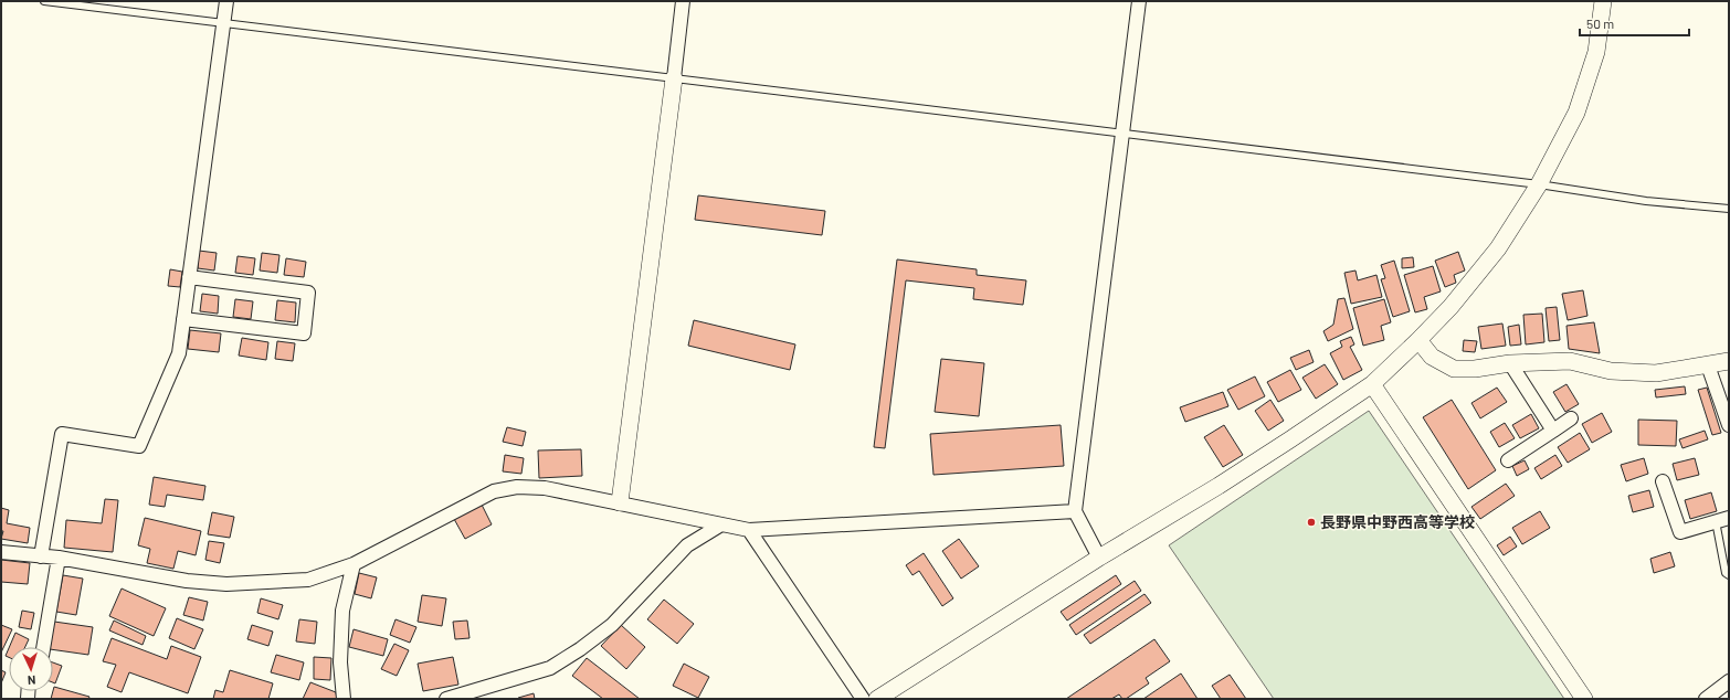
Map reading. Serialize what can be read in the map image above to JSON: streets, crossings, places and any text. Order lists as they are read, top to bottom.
{
  "places": ["長野県中野西高等学校"],
  "scale_bar": "50 m",
  "north": "bottom"
}
